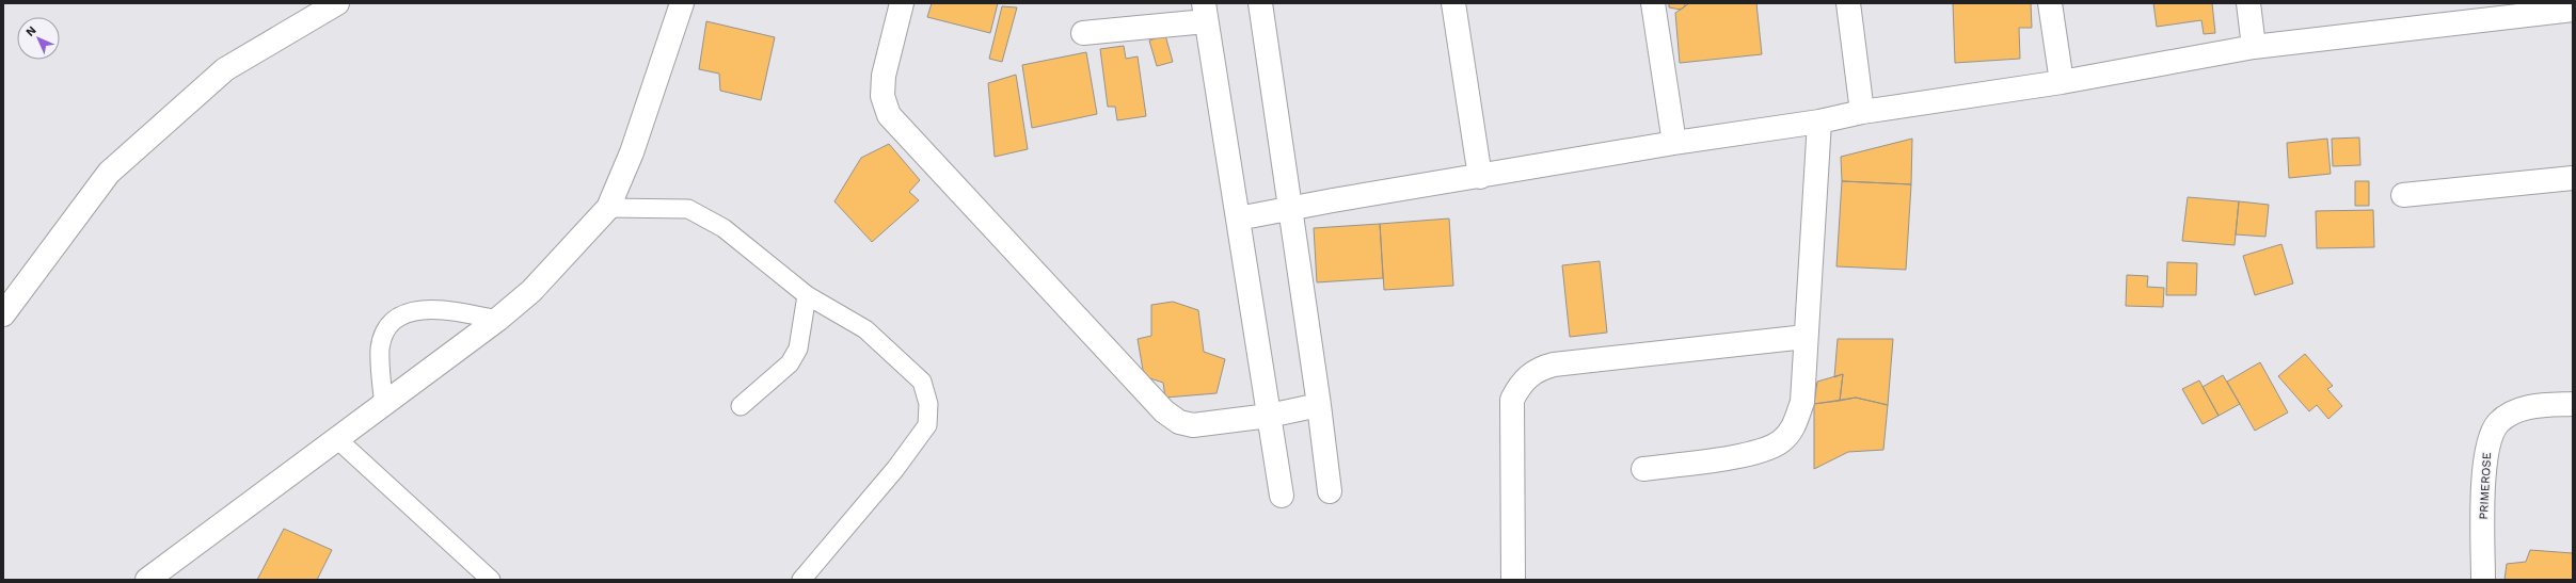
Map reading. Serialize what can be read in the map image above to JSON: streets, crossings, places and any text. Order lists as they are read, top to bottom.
{
  "streets": {
    "street": ["PRIMEROSE"]
  },
  "north": "top left"
}
